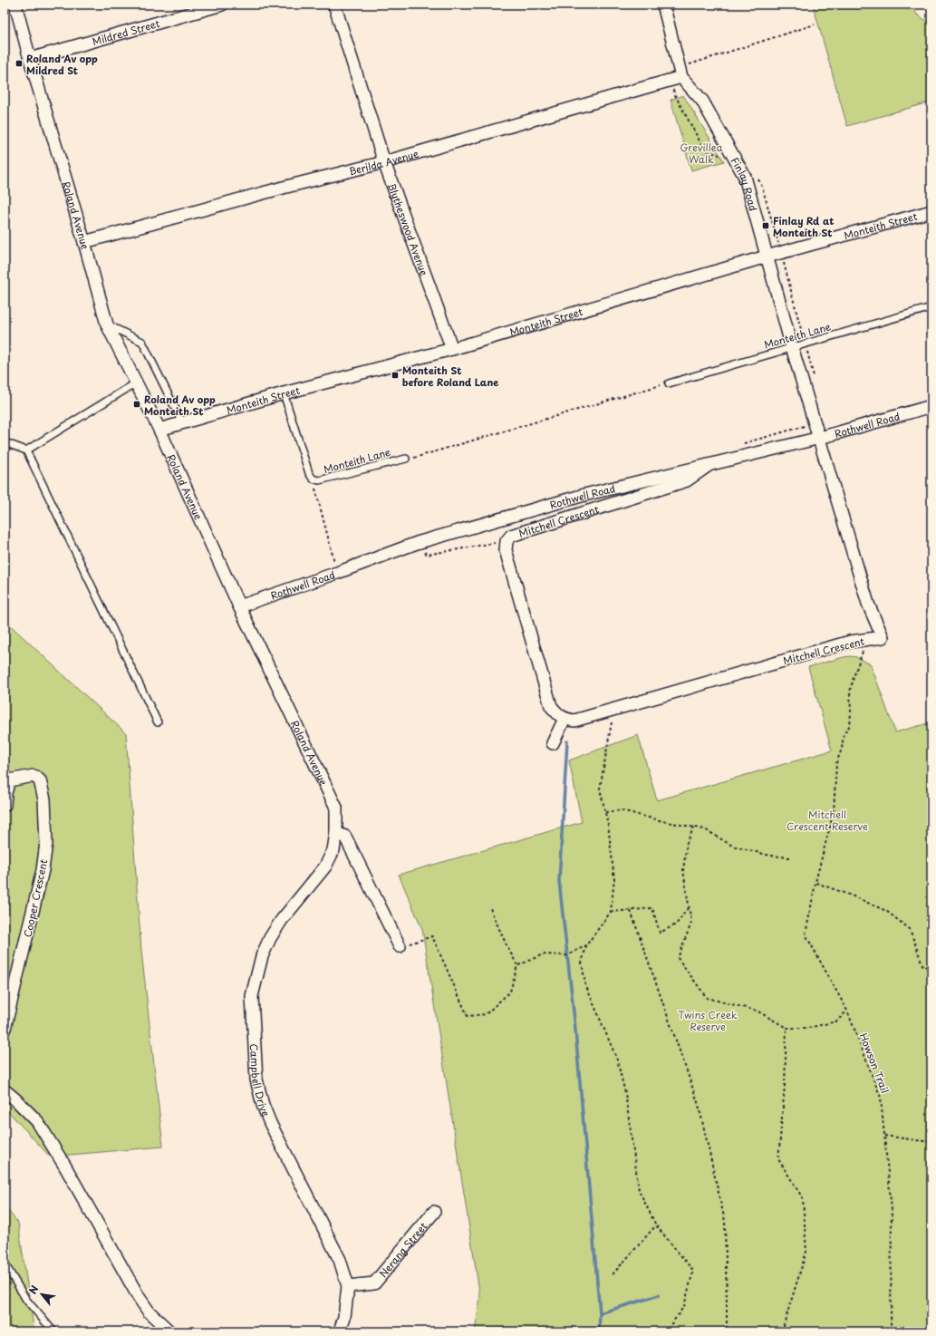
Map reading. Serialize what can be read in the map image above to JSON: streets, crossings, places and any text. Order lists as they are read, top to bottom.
{
  "streets": {
    "street": [
      "Mildred Street",
      "Berilda Avenue",
      "Finlay Road",
      "Roland Avenue",
      "Monteith Street",
      "Blytheswood Avenue",
      "Rothwell Road",
      "Mitchell Crescent",
      "Cooper Crescent",
      "Campbell Drive",
      "Nerang Street"
    ],
    "lane": ["Monteith Lane"],
    "path": ["Howson Trail"]
  },
  "crossings": [
    ["Mildred Street", "Roland Avenue"],
    ["Berilda Avenue", "Finlay Road"],
    ["Berilda Avenue", "Roland Avenue"],
    ["Berilda Avenue", "Blytheswood Avenue"],
    ["Finlay Road", "Monteith Street"],
    ["Finlay Road", "Monteith Lane"],
    ["Finlay Road", "Rothwell Road"],
    ["Finlay Road", "Mitchell Crescent"],
    ["Roland Avenue", "Monteith Street"],
    ["Roland Avenue", "Rothwell Road"],
    ["Roland Avenue", "Campbell Drive"],
    ["Monteith Street", "Blytheswood Avenue"],
    ["Rothwell Road", "Mitchell Crescent"],
    ["Mitchell Crescent", "Howson Trail"],
    ["Campbell Drive", "Nerang Street"]
  ],
  "parks": ["Grevillea Walk", "Mitchell Crescent Reserve", "Twins Creek Reserve"],
  "places": {
    "transit": [
      "Roland Av opp Mildred St",
      "Finlay Rd at Monteith St",
      "Monteith St before Roland Lane",
      "Roland Av opp Monteith St"
    ]
  },
  "north": "top left"
}
